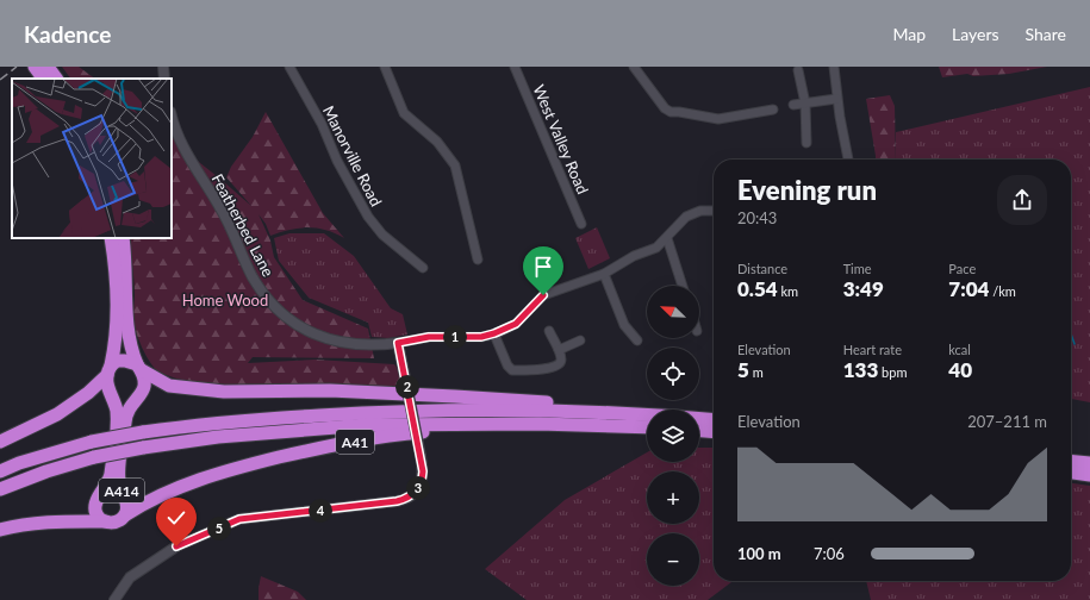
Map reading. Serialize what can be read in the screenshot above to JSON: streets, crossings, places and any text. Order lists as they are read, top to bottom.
{
  "streets": {
    "highway": ["A41", "A414"],
    "street": ["West Valley Road", "Manorville Road", "Featherbed Lane"]
  },
  "crossings": [
    ["A41", "A414"]
  ],
  "parks": ["Home Wood"],
  "north": "top left",
  "page": {
    "header": "Kadence",
    "nav": ["Map", "Layers", "Share"],
    "heading": ["Evening run", "20:43"],
    "stats": [
      ["Distance", "0.54 km"],
      ["Time", "3:49"],
      ["Pace", "7:04 /km"],
      ["Elevation", "5 m"],
      ["Heart rate", "133 bpm"],
      ["kcal", "40"]
    ],
    "map_buttons": ["+", "−"],
    "pins": [
      "1",
      "2",
      "3",
      "4",
      "5"
    ],
    "chart": ["Elevation", "207–211 m"],
    "list": [
      {
        "name": "100 m",
        "note": "7:06"
      }
    ]
  }
}
